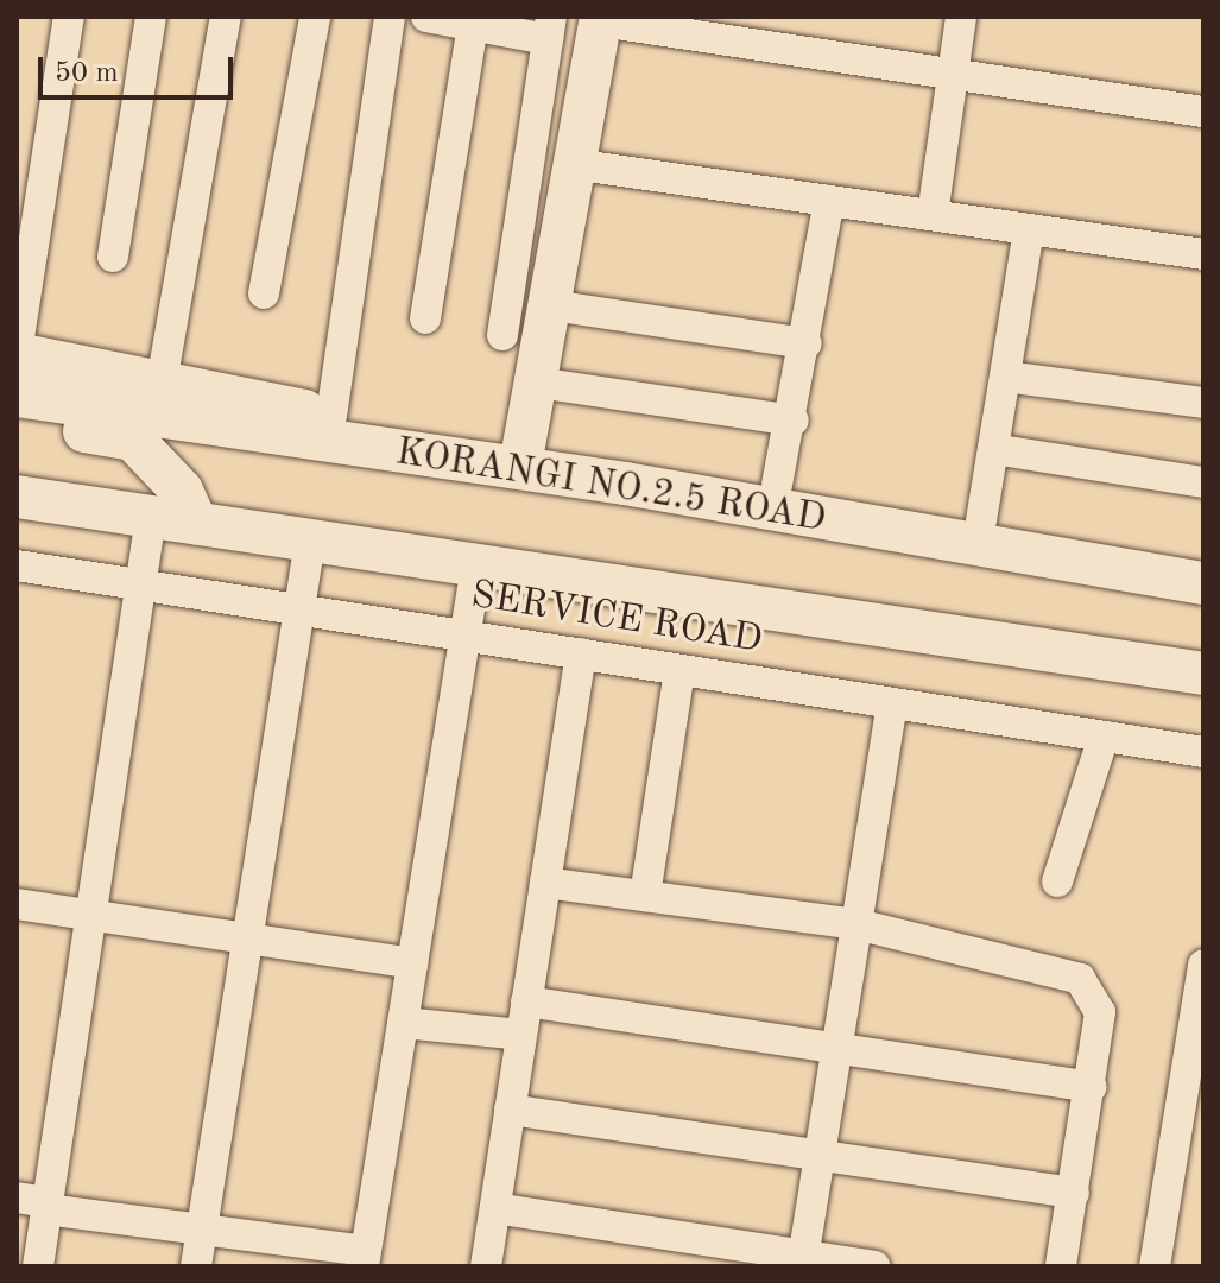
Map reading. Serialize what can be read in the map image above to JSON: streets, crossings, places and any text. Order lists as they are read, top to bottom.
{
  "streets": {
    "main road": ["KORANGI NO.2.5 ROAD"],
    "street": ["SERVICE ROAD"]
  },
  "scale_bar": "50 m"
}
